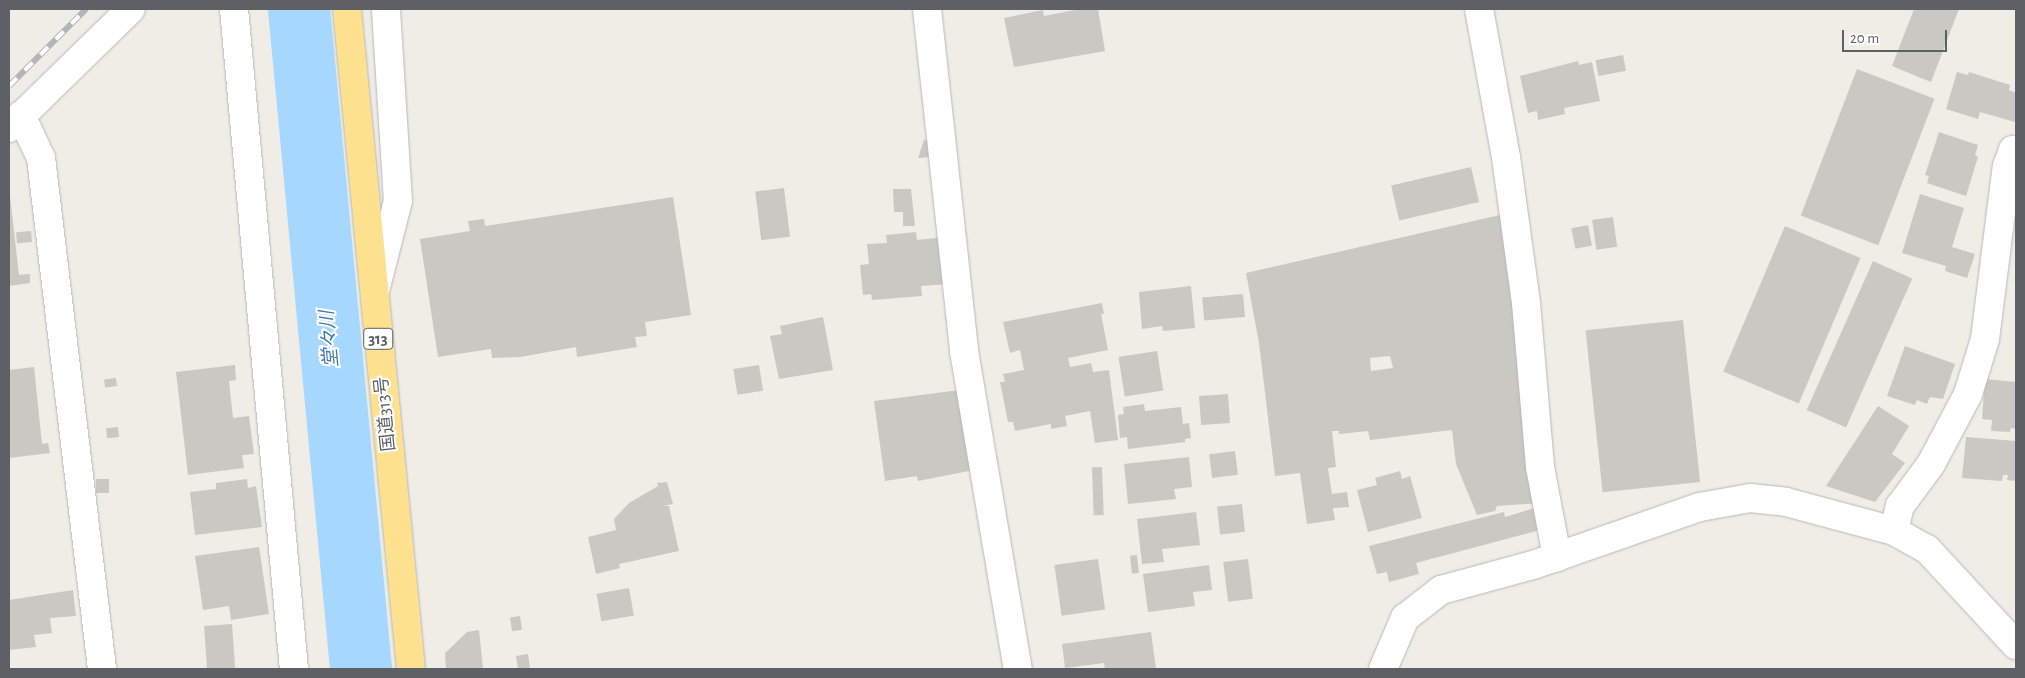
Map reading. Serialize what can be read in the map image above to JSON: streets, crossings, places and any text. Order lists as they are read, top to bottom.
{
  "streets": {
    "highway": ["313", "国道313号"]
  },
  "water": ["堂々川"],
  "scale_bar": "20 m"
}
